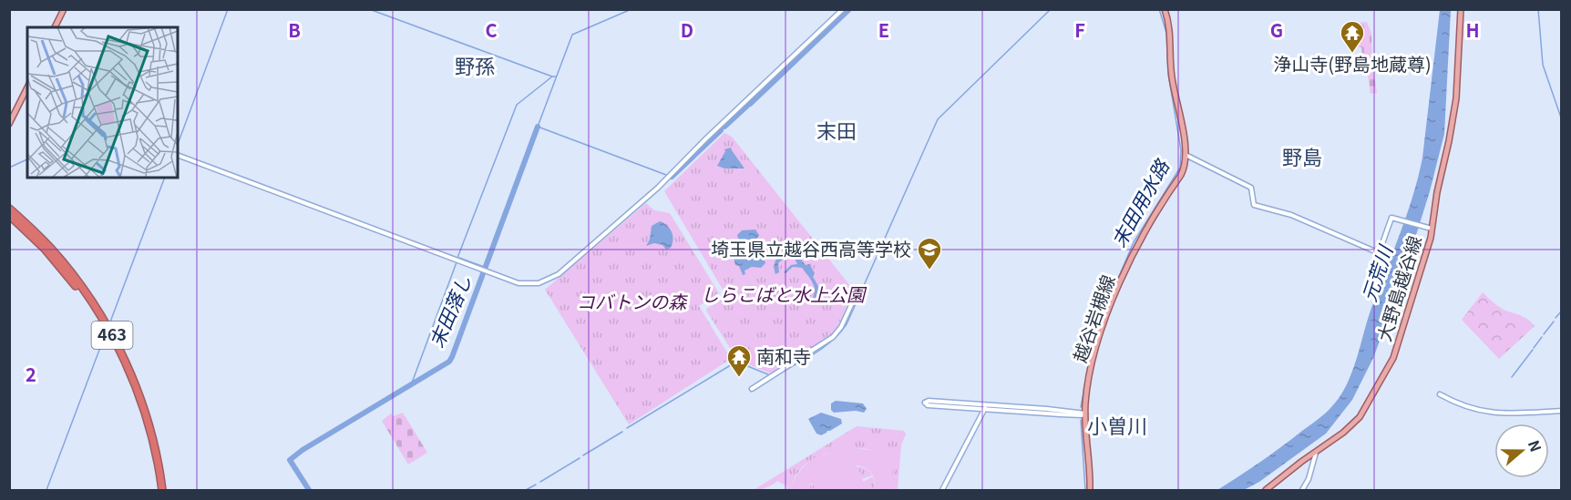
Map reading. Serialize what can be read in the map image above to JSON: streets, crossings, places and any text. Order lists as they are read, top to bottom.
{
  "streets": {
    "highway": ["463"],
    "main road": ["大野島越谷線", "越谷岩槻線"]
  },
  "districts": [
    "野孫",
    "末田",
    "野島",
    "小曽川"
  ],
  "water": ["末田用水路", "元荒川", "末田落し"],
  "parks": ["しらこばと水上公園", "コバトンの森"],
  "places": {
    "temple": ["浄山寺(野島地蔵尊)", "南和寺"],
    "school or university": ["埼玉県立越谷西高等学校"]
  },
  "north": "right",
  "grid": {
    "columns": [
      "B",
      "C",
      "D",
      "E",
      "F",
      "G",
      "H"
    ],
    "rows": ["2"]
  }
}
